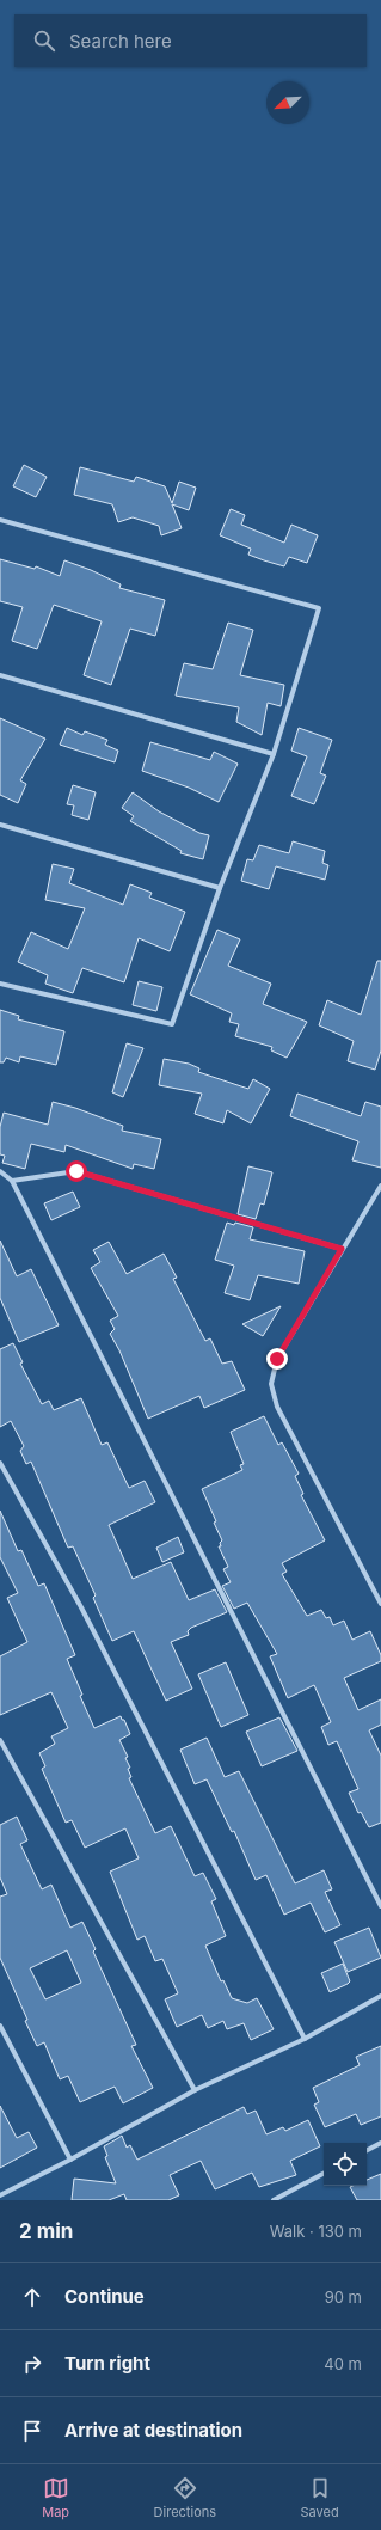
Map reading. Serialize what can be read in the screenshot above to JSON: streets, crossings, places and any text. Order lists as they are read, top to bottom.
{
  "north": "bottom left",
  "page": {
    "search": "Search here",
    "heading": ["2 min", "Walk · 130 m"],
    "list": [
      ["Continue", "90 m"],
      ["Turn right", "40 m"],
      "Arrive at destination"
    ],
    "nav": ["Map", "Directions", "Saved"]
  }
}
